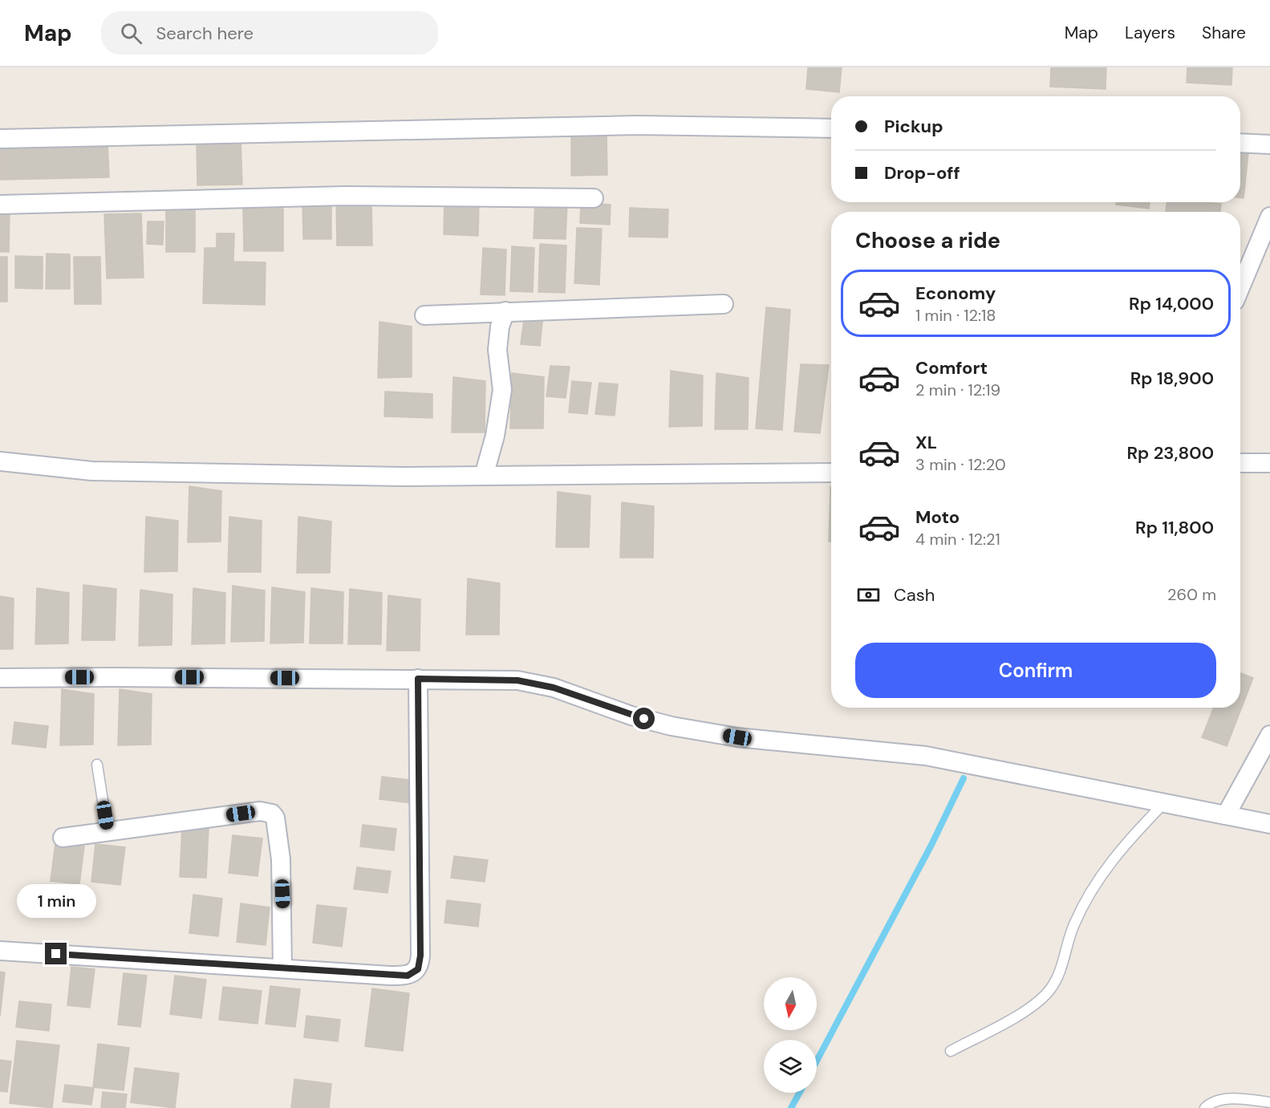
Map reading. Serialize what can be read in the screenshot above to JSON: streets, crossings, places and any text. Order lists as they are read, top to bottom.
{
  "north": "bottom",
  "page": {
    "header": "Map",
    "search": "Search here",
    "nav": ["Map", "Layers", "Share"],
    "banner": ["Pickup", "Drop-off"],
    "heading": "Choose a ride",
    "list": [
      {
        "name": "Economy",
        "note": "1 min · 12:18",
        "value": "Rp 14,000"
      },
      {
        "name": "Comfort",
        "note": "2 min · 12:19",
        "value": "Rp 18,900"
      },
      {
        "name": "XL",
        "note": "3 min · 12:20",
        "value": "Rp 23,800"
      },
      {
        "name": "Moto",
        "note": "4 min · 12:21",
        "value": "Rp 11,800"
      }
    ],
    "pay": ["Cash", "260 m"],
    "buttons": "Confirm",
    "bubble": "1 min"
  }
}
